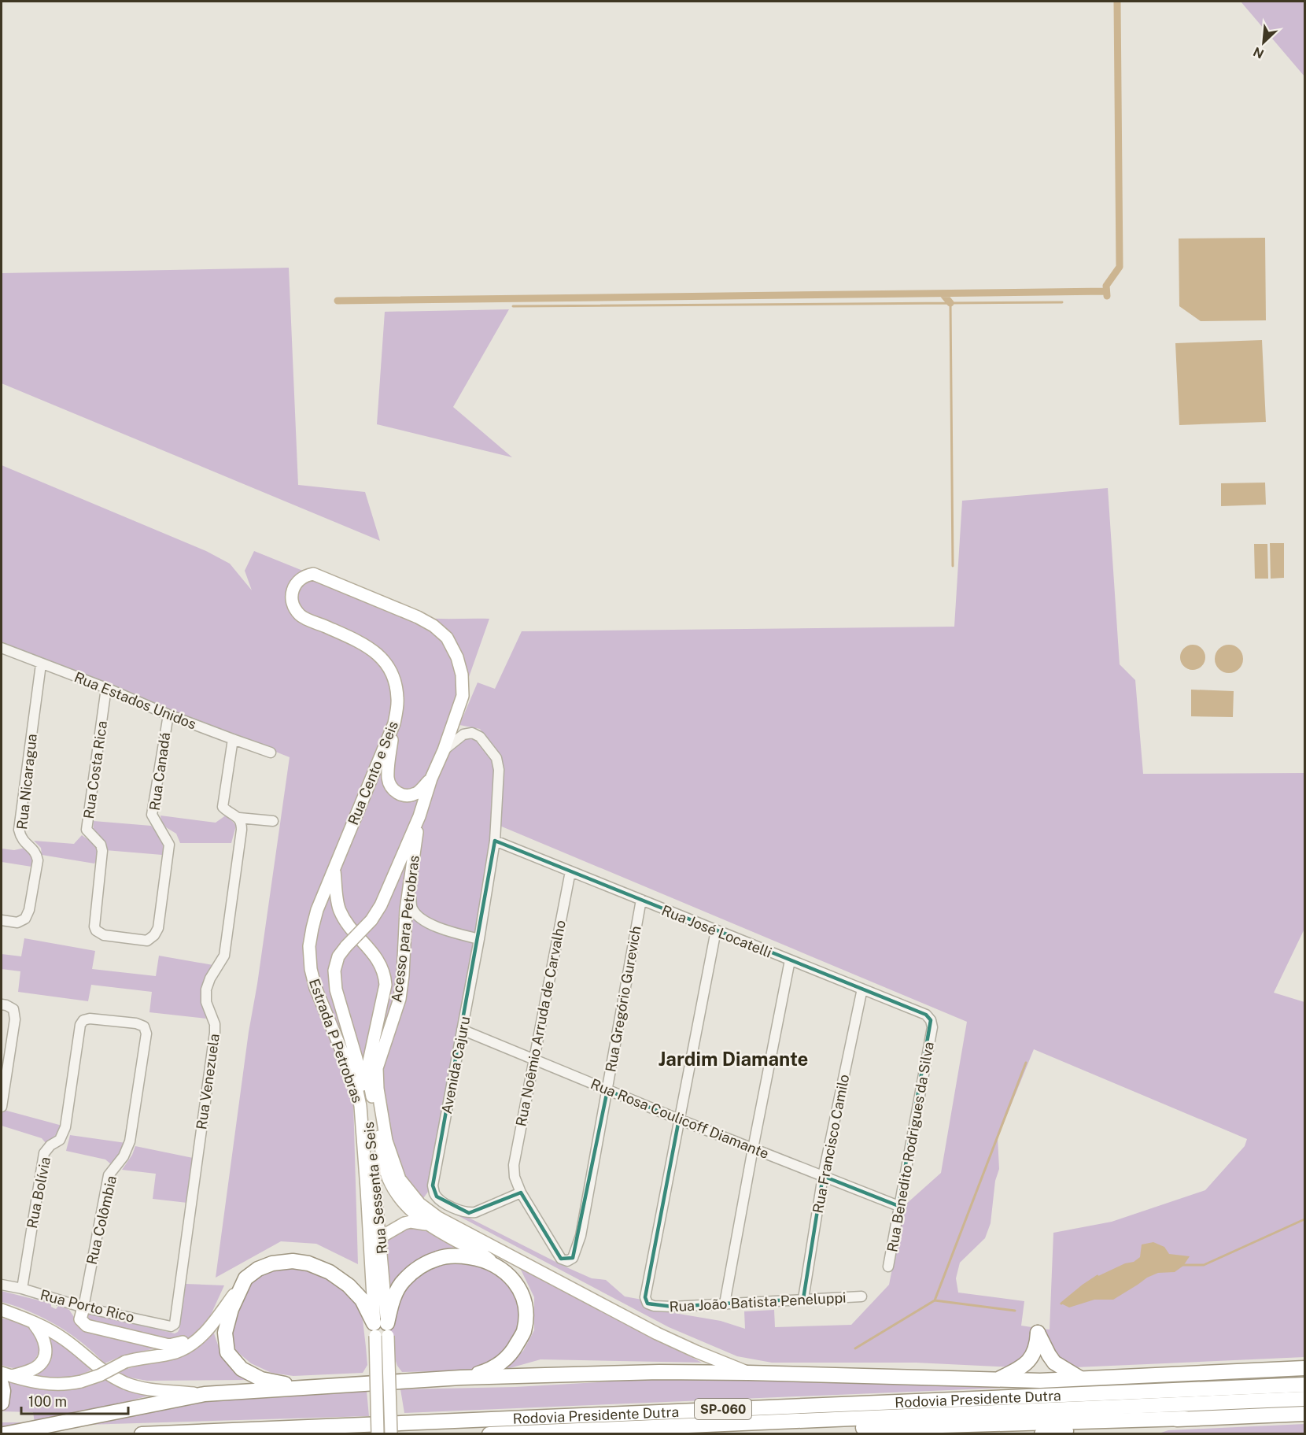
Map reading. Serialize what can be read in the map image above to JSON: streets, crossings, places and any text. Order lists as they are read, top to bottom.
{
  "streets": {
    "highway": ["Rodovia Presidente Dutra", "SP-060"],
    "main road": [
      "Rua Cento e Seis",
      "Acesso para Petrobras",
      "Estrada P Petrobras",
      "Rua Sessenta e Seis"
    ],
    "street": [
      "Rua Estados Unidos",
      "Rua Costa Rica",
      "Rua Canadá",
      "Rua Nicaragua",
      "Rua José Locatelli",
      "Rua Gregório Gurevich",
      "Rua Noêmio Arruda de Carvalho",
      "Avenida Cajuru",
      "Rua Venezuela",
      "Rua Rosa Coulicoff Diamante",
      "Rua Francisco Camilo",
      "Rua Benedito Rodrigues da Silva",
      "Rua Bolívia",
      "Rua Colômbia",
      "Rua João Batista Peneluppi",
      "Rua Porto Rico"
    ]
  },
  "crossings": [
    ["Rua Estados Unidos", "Rua Costa Rica"],
    ["Rua Estados Unidos", "Rua Canadá"],
    ["Rua Estados Unidos", "Rua Nicaragua"],
    ["Rua Costa Rica", "Rua Canadá"],
    ["Rua Cento e Seis", "Acesso para Petrobras"],
    ["Rua Cento e Seis", "Estrada P Petrobras"],
    ["Acesso para Petrobras", "Avenida Cajuru"],
    ["Acesso para Petrobras", "Rua Sessenta e Seis"],
    ["Rua José Locatelli", "Rua Gregório Gurevich"],
    ["Rua José Locatelli", "Rua Noêmio Arruda de Carvalho"],
    ["Rua José Locatelli", "Avenida Cajuru"],
    ["Rua José Locatelli", "Rua Francisco Camilo"],
    ["Rua José Locatelli", "Rua Benedito Rodrigues da Silva"],
    ["Rua Gregório Gurevich", "Rua Noêmio Arruda de Carvalho"],
    ["Rua Gregório Gurevich", "Avenida Cajuru"],
    ["Rua Gregório Gurevich", "Rua Rosa Coulicoff Diamante"],
    ["Rua Noêmio Arruda de Carvalho", "Avenida Cajuru"],
    ["Rua Noêmio Arruda de Carvalho", "Rua Rosa Coulicoff Diamante"],
    ["Estrada P Petrobras", "Rua Sessenta e Seis"],
    ["Avenida Cajuru", "Rua Rosa Coulicoff Diamante"],
    ["Rua Venezuela", "Rua Porto Rico"],
    ["Rua Rosa Coulicoff Diamante", "Rua Francisco Camilo"],
    ["Rua Rosa Coulicoff Diamante", "Rua Benedito Rodrigues da Silva"],
    ["Rua Rosa Coulicoff Diamante", "Rua João Batista Peneluppi"],
    ["Rua Francisco Camilo", "Rua João Batista Peneluppi"],
    ["Rua Bolívia", "Rua Colômbia"],
    ["Rua Bolívia", "Rua Porto Rico"],
    ["Rua Colômbia", "Rua Porto Rico"]
  ],
  "districts": ["Jardim Diamante"],
  "scale_bar": "100 m",
  "north": "bottom left"
}
